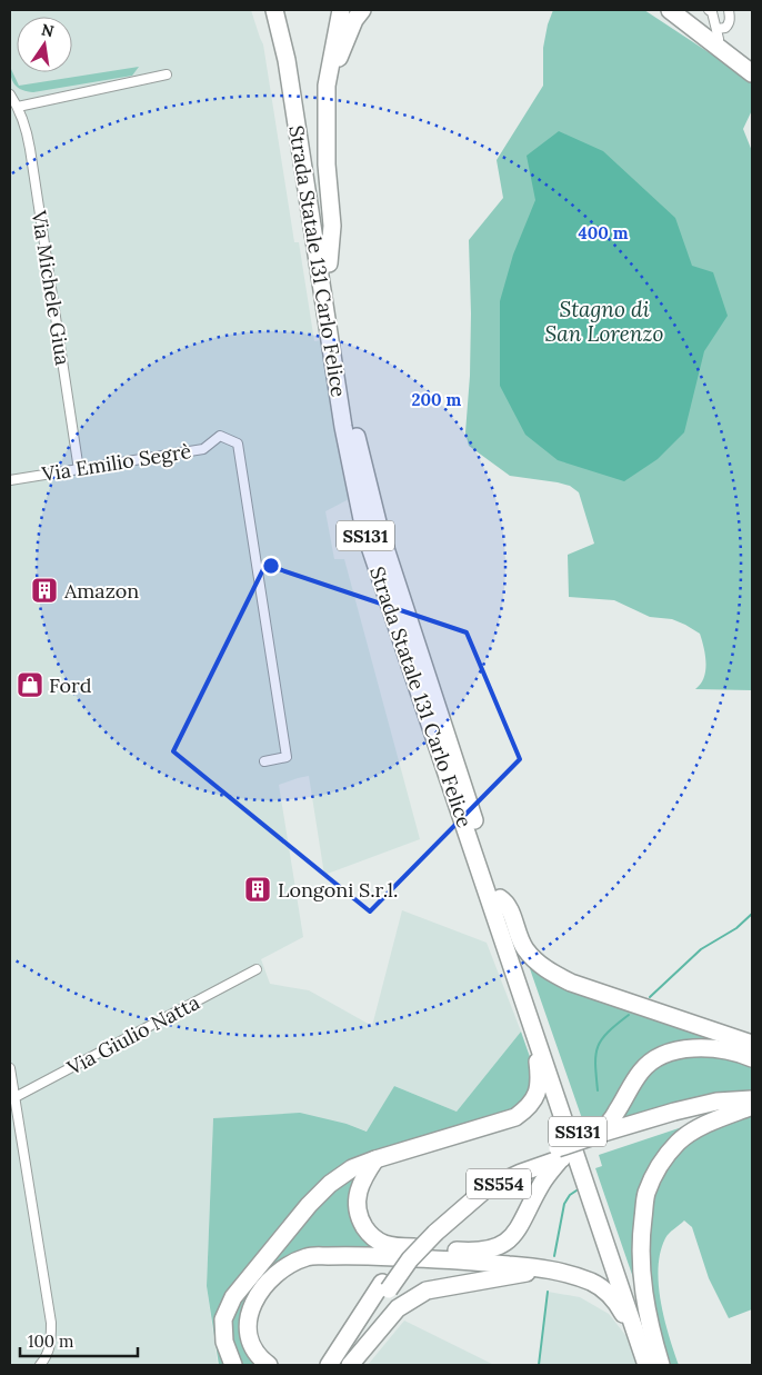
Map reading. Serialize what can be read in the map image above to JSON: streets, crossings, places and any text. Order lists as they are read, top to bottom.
{
  "streets": {
    "highway": ["Strada Statale 131 Carlo Felice", "SS131", "SS554"],
    "street": ["Via Michele Giua", "Via Emilio Segrè", "Via Giulio Natta"]
  },
  "crossings": [
    ["Via Michele Giua", "Via Emilio Segrè"]
  ],
  "water": ["Stagno di San Lorenzo"],
  "places": {
    "building": ["Amazon", "Longoni S.r.l."],
    "shop": ["Ford"]
  },
  "scale_bar": "100 m",
  "north": "top",
  "rings": ["400 m", "200 m"]
}
